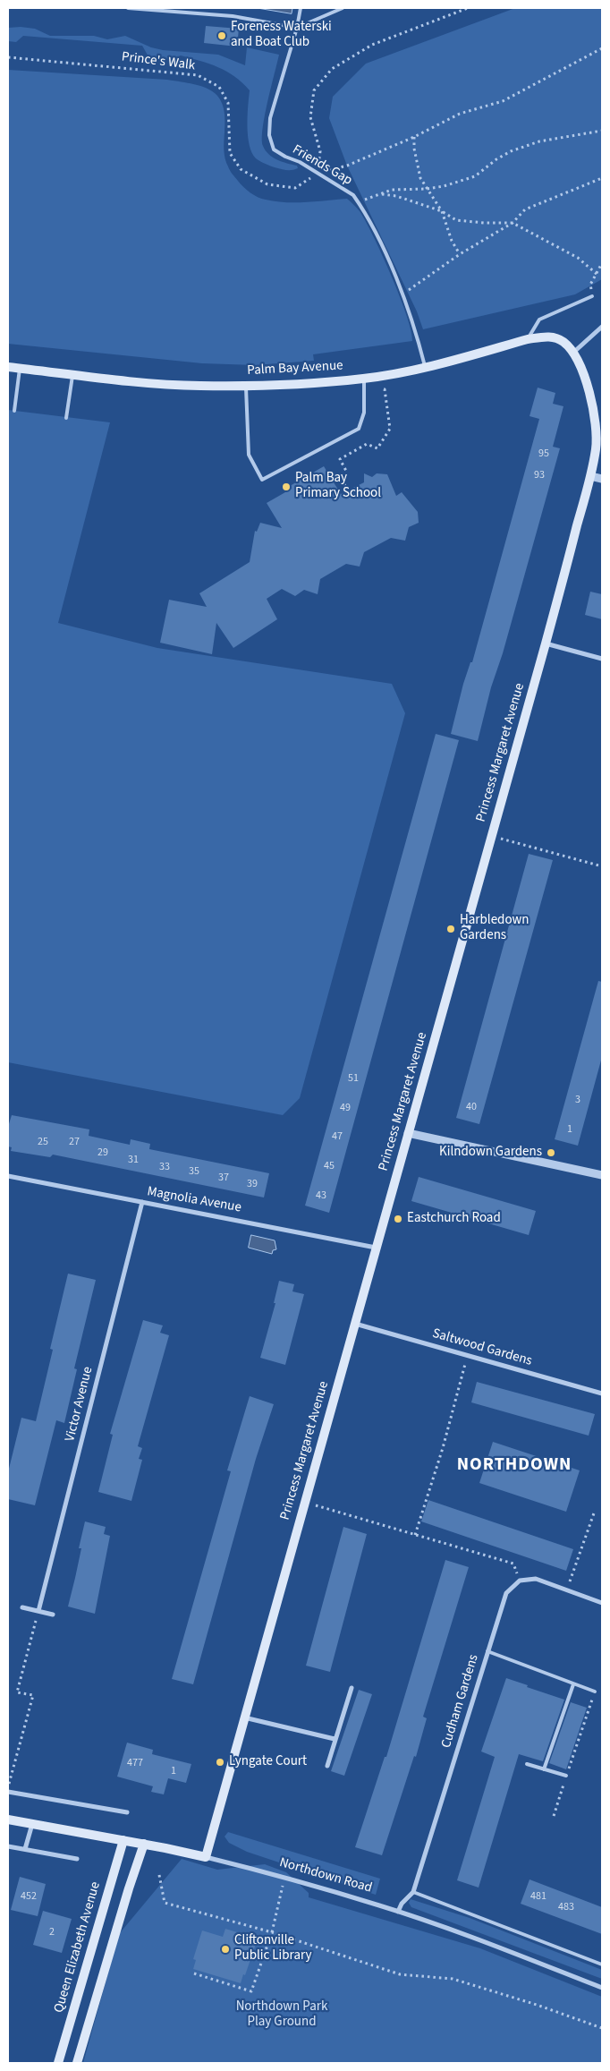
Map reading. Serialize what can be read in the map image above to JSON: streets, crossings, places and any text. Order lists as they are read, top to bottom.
{
  "streets": {
    "main road": [
      "Palm Bay Avenue",
      "Princess Margaret Avenue",
      "Northdown Road",
      "Queen Elizabeth Avenue"
    ],
    "street": [
      "Magnolia Avenue",
      "Saltwood Gardens",
      "Victor Avenue",
      "Cudham Gardens"
    ],
    "lane": ["Friends Gap"],
    "path": ["Prince's Walk"]
  },
  "crossings": [
    ["Prince's Walk", "Friends Gap"],
    ["Friends Gap", "Palm Bay Avenue"],
    ["Palm Bay Avenue", "Princess Margaret Avenue"],
    ["Princess Margaret Avenue", "Magnolia Avenue"],
    ["Princess Margaret Avenue", "Saltwood Gardens"],
    ["Princess Margaret Avenue", "Northdown Road"],
    ["Magnolia Avenue", "Victor Avenue"],
    ["Cudham Gardens", "Northdown Road"],
    ["Northdown Road", "Queen Elizabeth Avenue"]
  ],
  "districts": ["NORTHDOWN"],
  "parks": ["Northdown Park Play Ground"],
  "places": [
    "Foreness Waterski and Boat Club",
    "Palm Bay Primary School",
    "Harbledown Gardens",
    "Kilndown Gardens",
    "Eastchurch Road",
    "Lyngate Court",
    "Cliftonville Public Library"
  ],
  "house_numbers": [
    "95",
    "93",
    "51",
    "3",
    "40",
    "49",
    "1",
    "47",
    "25",
    "27",
    "29",
    "31",
    "45",
    "33",
    "35",
    "37",
    "39",
    "43",
    "477",
    "1",
    "452",
    "481",
    "483",
    "2"
  ]
}
